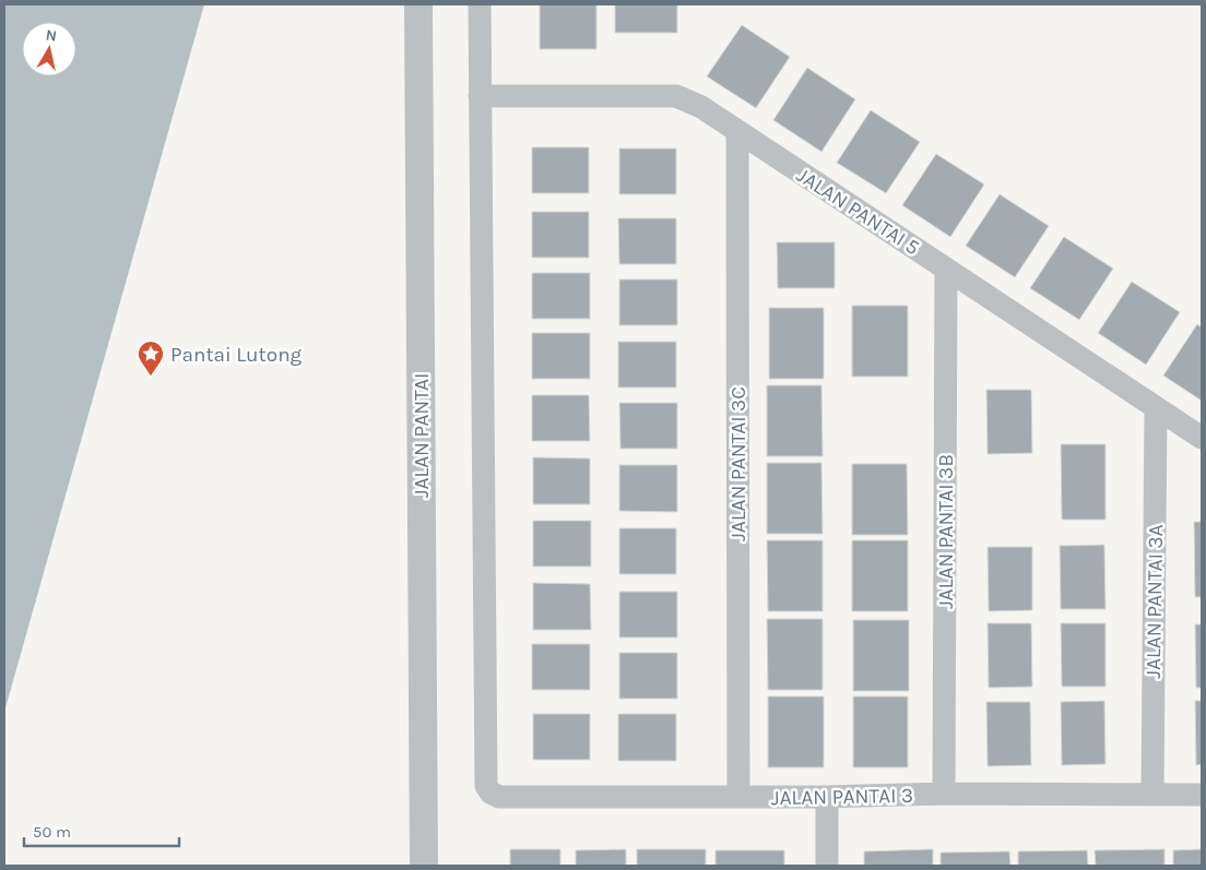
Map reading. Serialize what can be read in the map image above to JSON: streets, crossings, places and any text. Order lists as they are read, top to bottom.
{
  "streets": {
    "street": [
      "JALAN PANTAI 5",
      "JALAN PANTAI",
      "JALAN PANTAI 3C",
      "JALAN PANTAI 3B",
      "JALAN PANTAI 3A",
      "JALAN PANTAI 3"
    ]
  },
  "crossings": [
    ["JALAN PANTAI 5", "JALAN PANTAI 3C"],
    ["JALAN PANTAI 5", "JALAN PANTAI 3B"],
    ["JALAN PANTAI 5", "JALAN PANTAI 3A"],
    ["JALAN PANTAI 5", "JALAN PANTAI 3"],
    ["JALAN PANTAI 3C", "JALAN PANTAI 3"],
    ["JALAN PANTAI 3B", "JALAN PANTAI 3"],
    ["JALAN PANTAI 3A", "JALAN PANTAI 3"]
  ],
  "places": {
    "place": ["Pantai Lutong"]
  },
  "scale_bar": "50 m",
  "north": "top"
}
